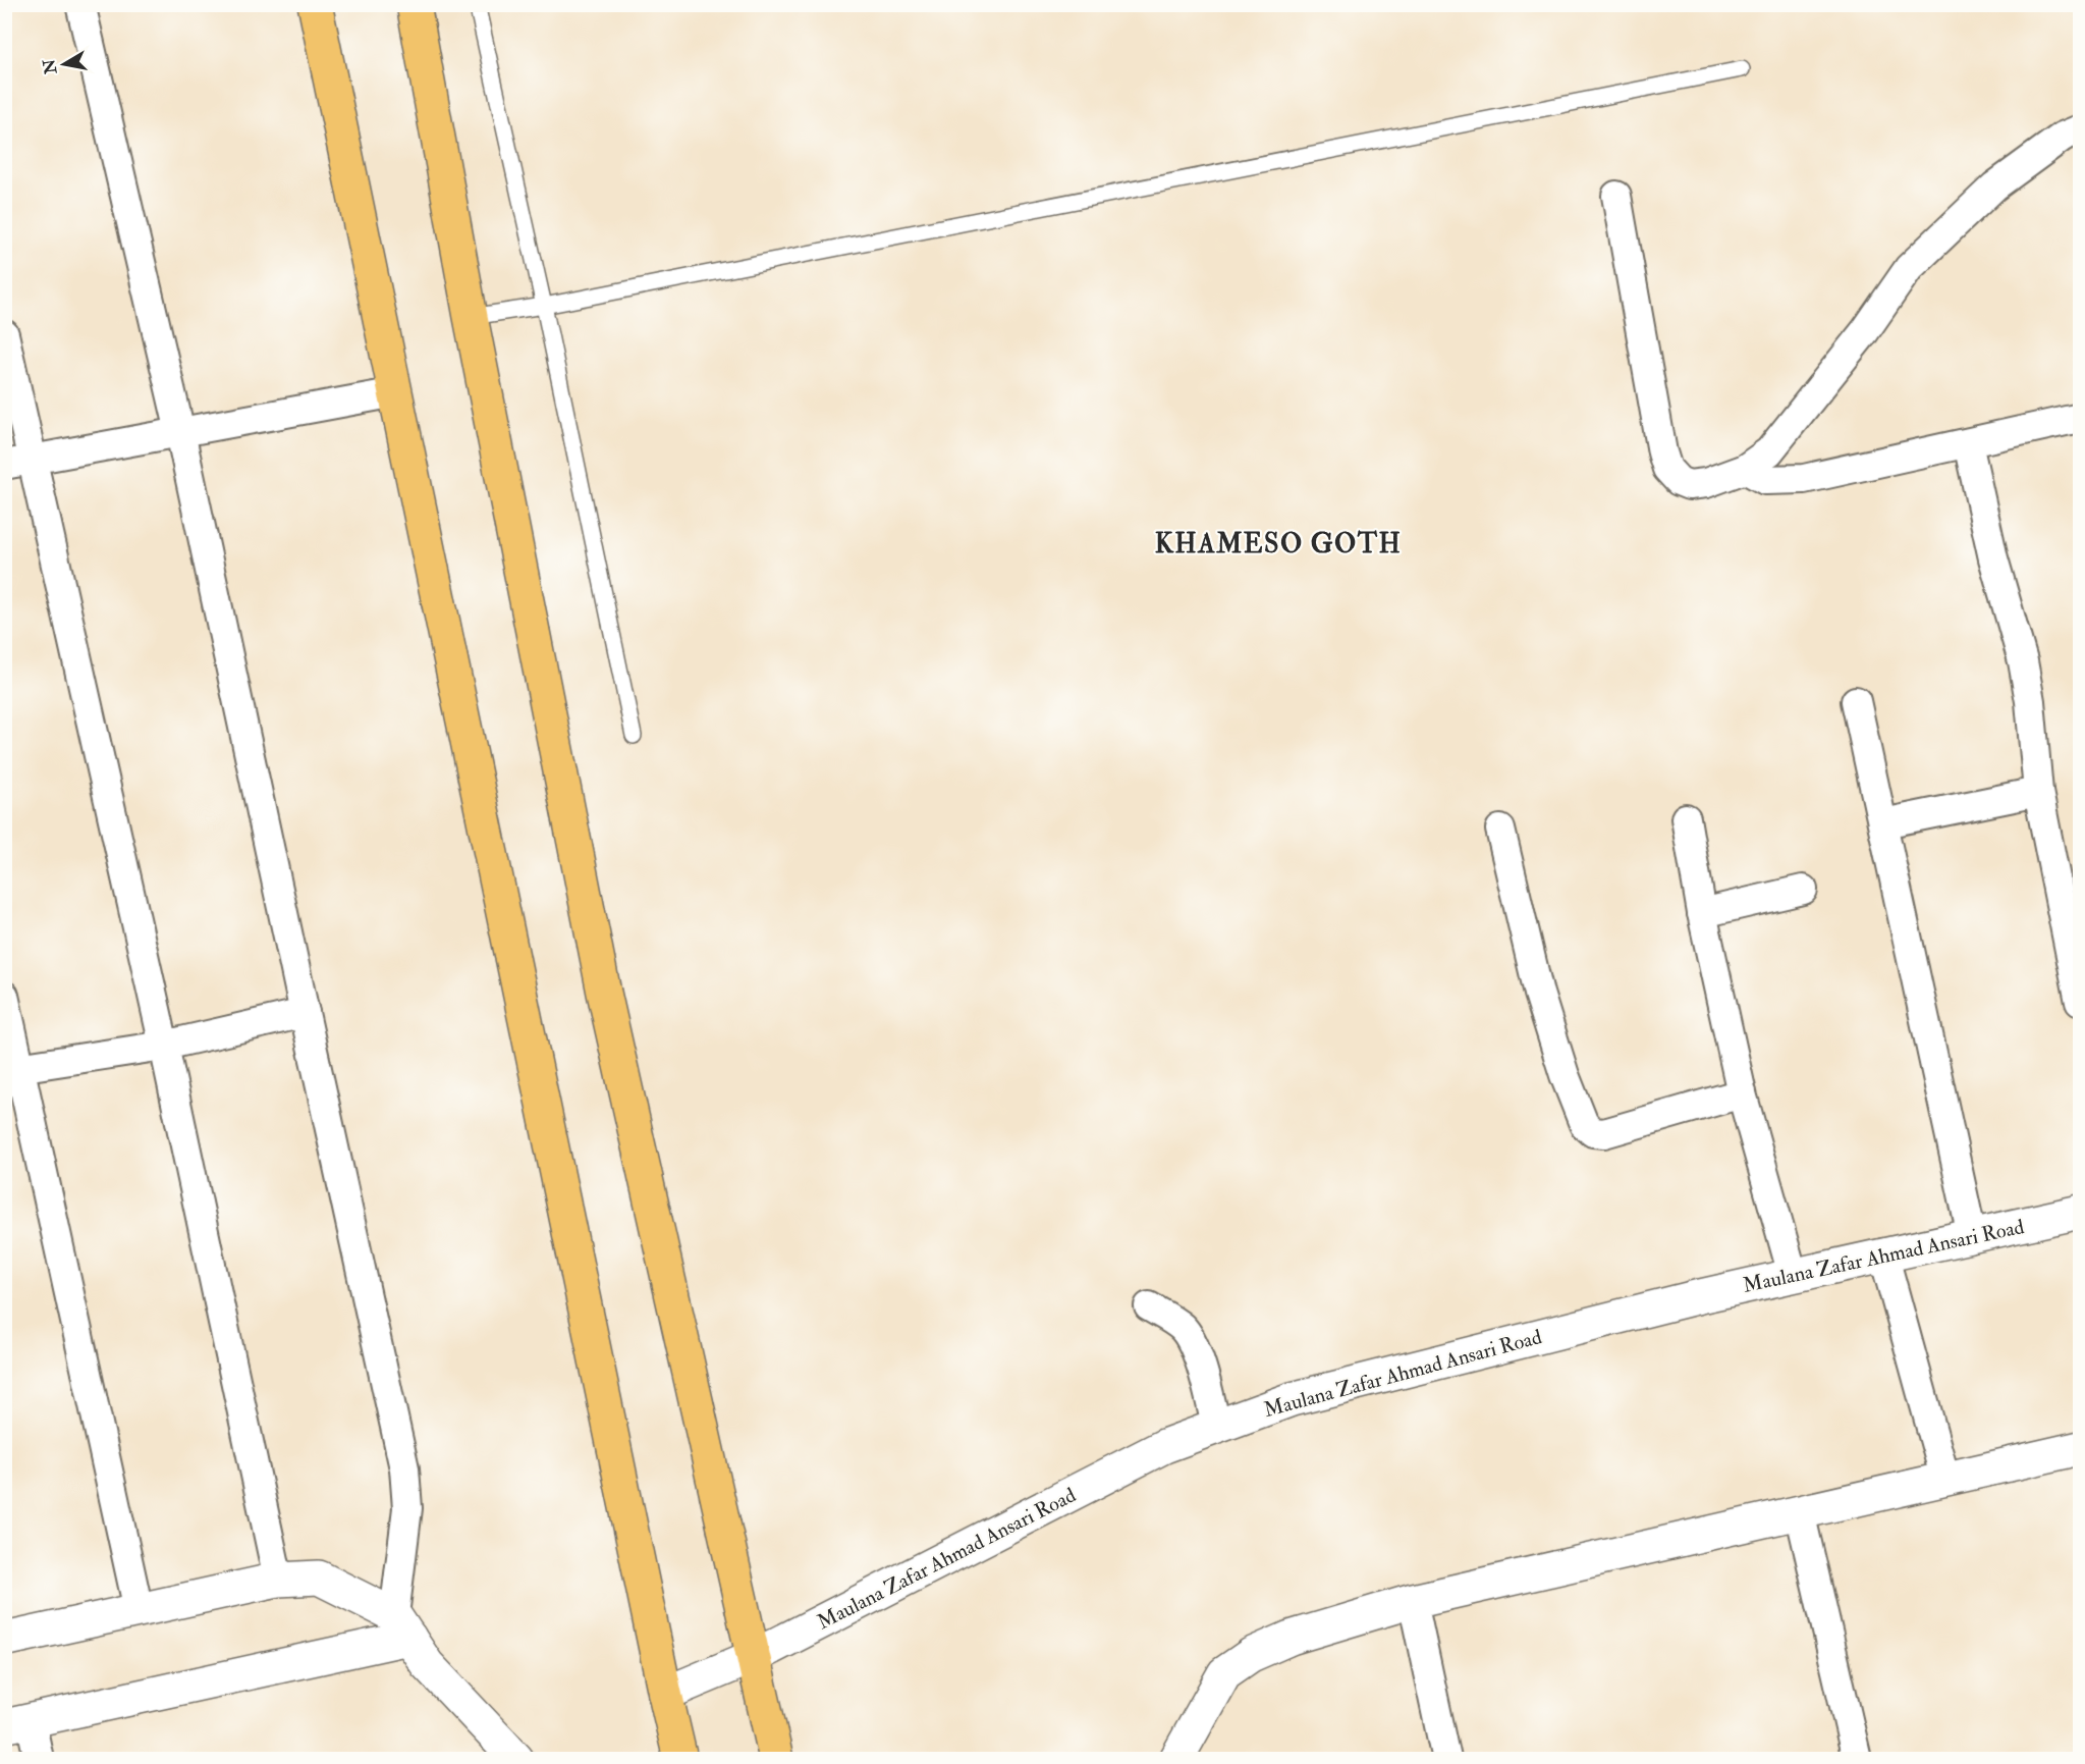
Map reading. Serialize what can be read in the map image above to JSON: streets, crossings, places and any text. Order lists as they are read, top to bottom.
{
  "streets": {
    "street": ["Maulana Zafar Ahmad Ansari Road"]
  },
  "districts": ["KHAMESO GOTH"],
  "north": "left"
}
